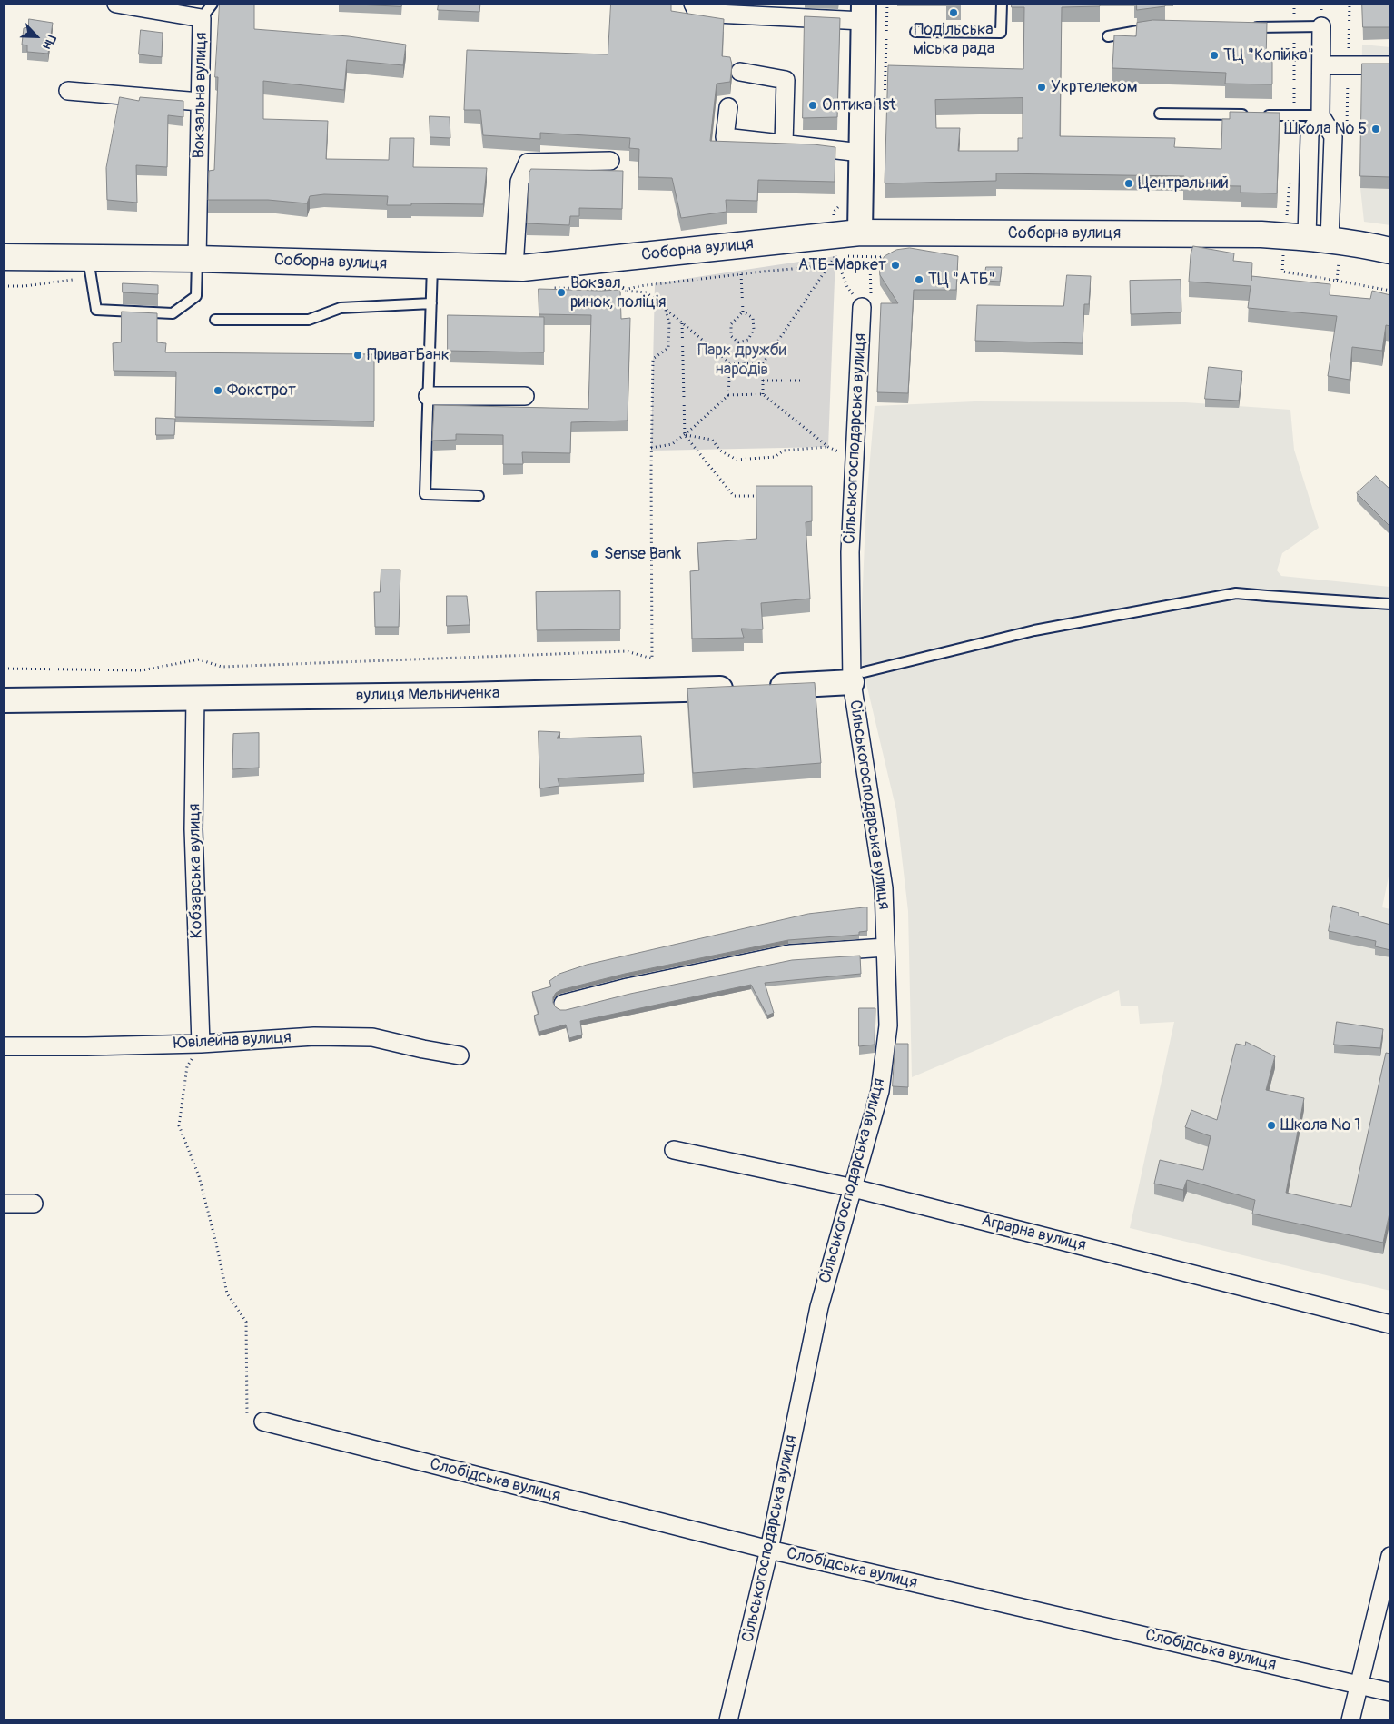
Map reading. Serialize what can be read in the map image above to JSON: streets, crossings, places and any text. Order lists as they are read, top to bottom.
{
  "streets": {
    "main road": ["Соборна вулиця"],
    "street": [
      "Вокзальна вулиця",
      "Сільськогосподарська вулиця",
      "вулиця Мельниченка",
      "Кобзарська вулиця",
      "Ювілейна вулиця",
      "Аграрна вулиця",
      "Слобідська вулиця"
    ]
  },
  "crossings": [
    ["Вокзальна вулиця", "Соборна вулиця"],
    ["Сільськогосподарська вулиця", "вулиця Мельниченка"],
    ["Сільськогосподарська вулиця", "Аграрна вулиця"],
    ["Сільськогосподарська вулиця", "Слобідська вулиця"],
    ["вулиця Мельниченка", "Кобзарська вулиця"],
    ["Кобзарська вулиця", "Ювілейна вулиця"]
  ],
  "parks": ["Парк дружби народів"],
  "places": [
    "Подільська міська рада",
    "ТЦ \"Копійка\"",
    "Укртелеком",
    "Оптика 1st",
    "Школа № 5",
    "Центральний",
    "АТБ-Маркет",
    "ТЦ \"АТБ\"",
    "Вокзал, ринок, поліція",
    "ПриватБанк",
    "Фокстрот",
    "Sense Bank",
    "Школа № 1"
  ],
  "north": "bottom right"
}
